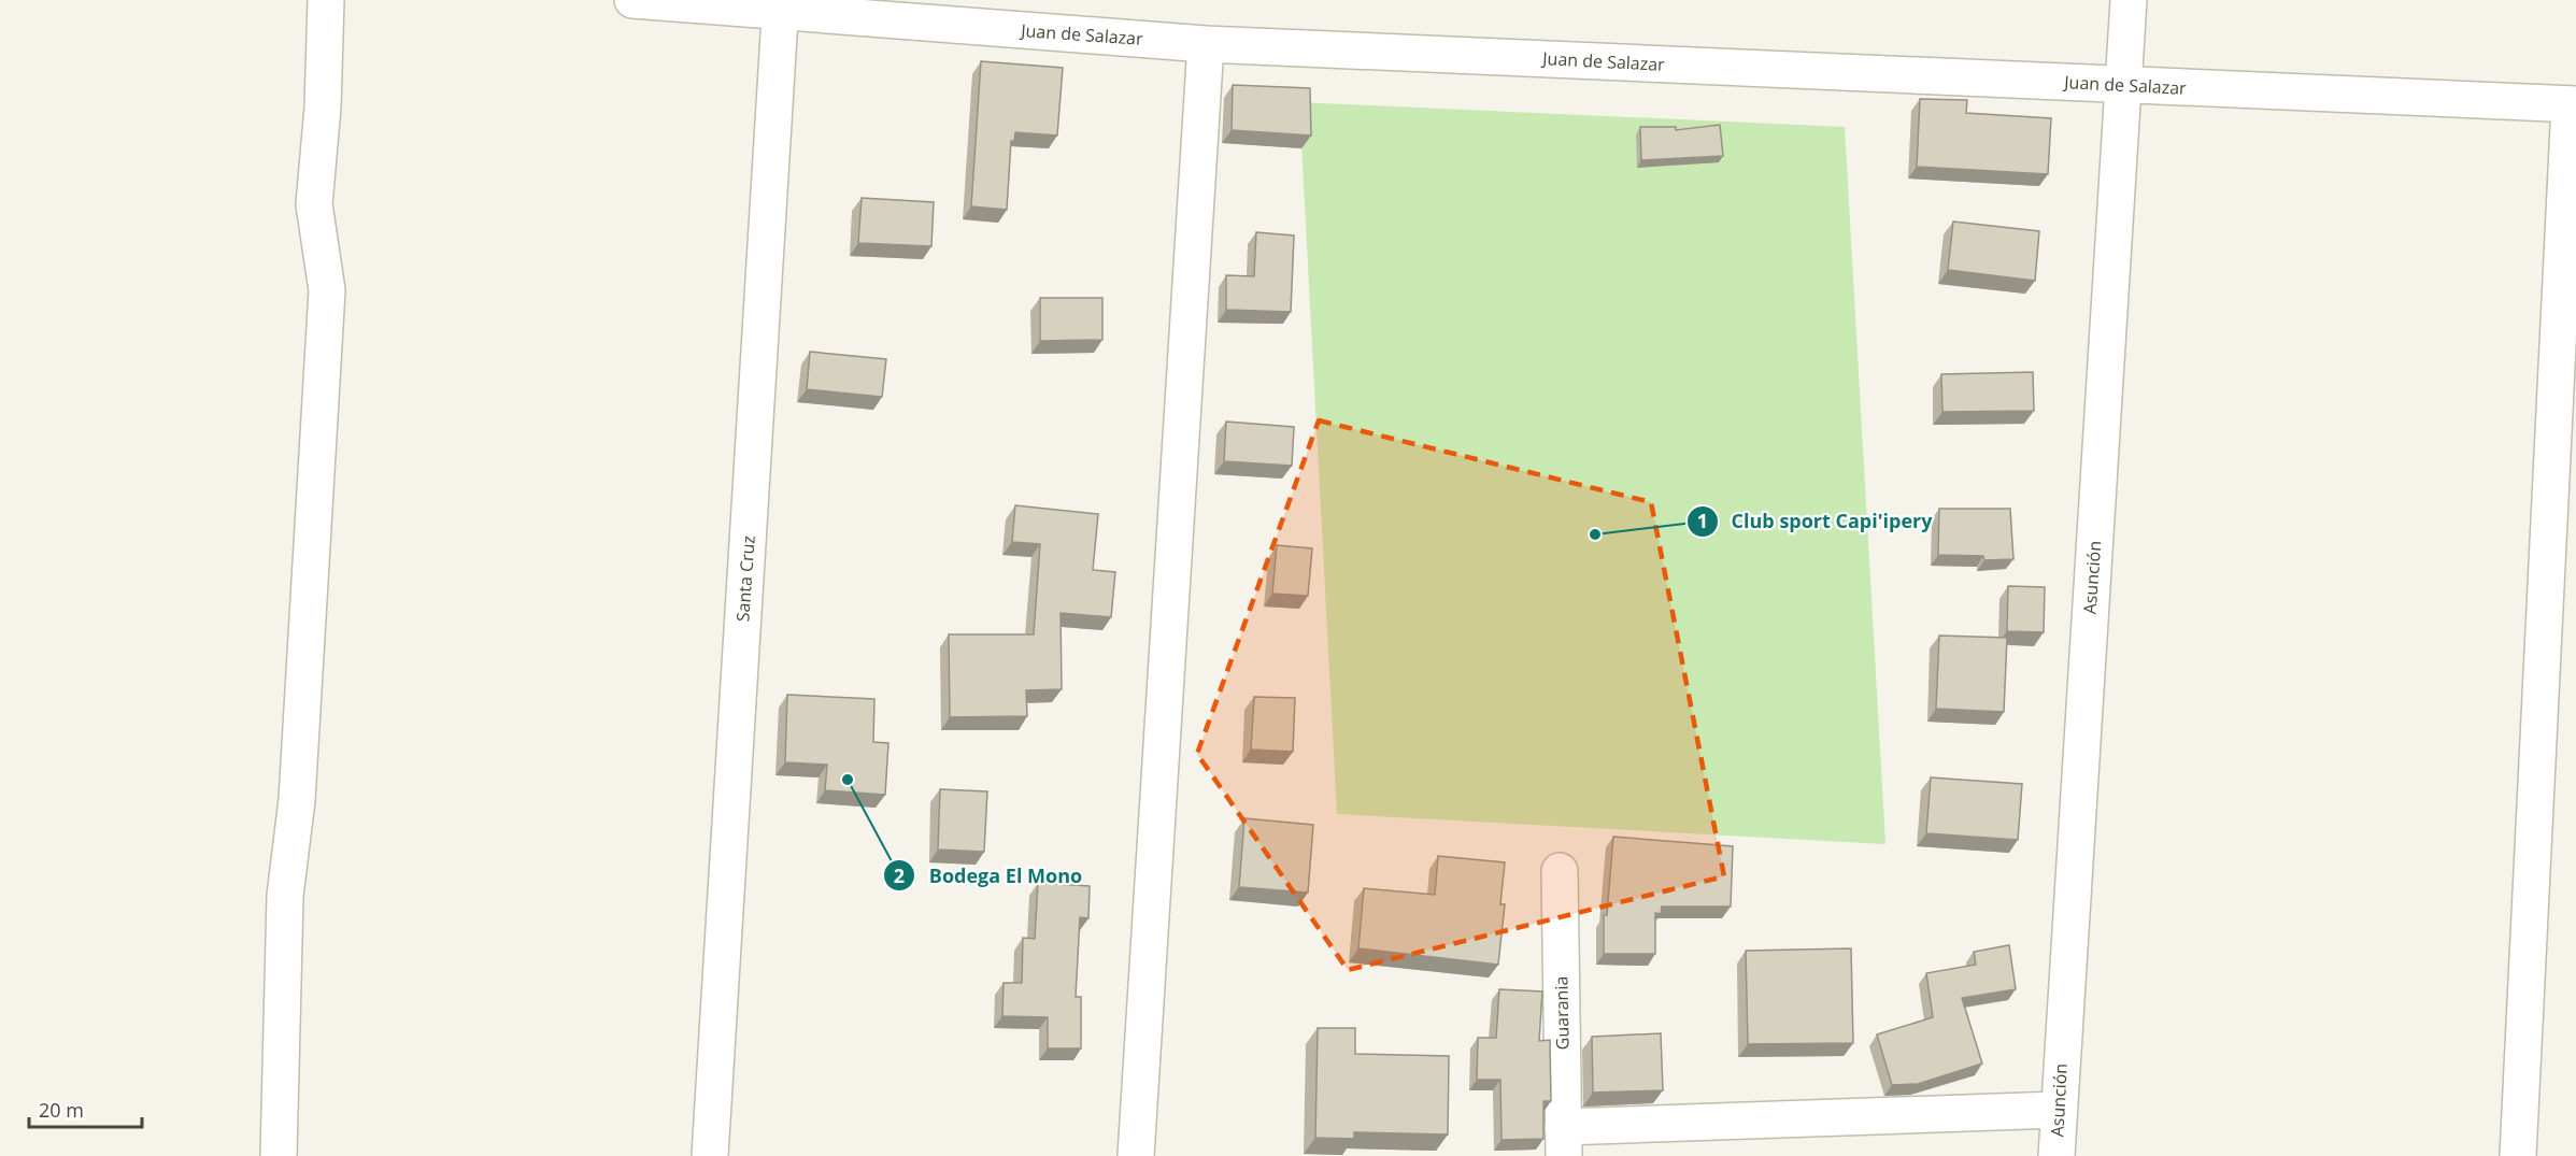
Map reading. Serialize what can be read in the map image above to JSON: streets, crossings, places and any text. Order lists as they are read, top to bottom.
{
  "streets": {
    "street": [
      "Juan de Salazar",
      "Asunción",
      "Santa Cruz",
      "Guarania"
    ]
  },
  "crossings": [
    ["Juan de Salazar", "Asunción"],
    ["Juan de Salazar", "Santa Cruz"]
  ],
  "places": ["Club sport Capi'ipery", "Bodega El Mono"],
  "scale_bar": "20 m"
}
